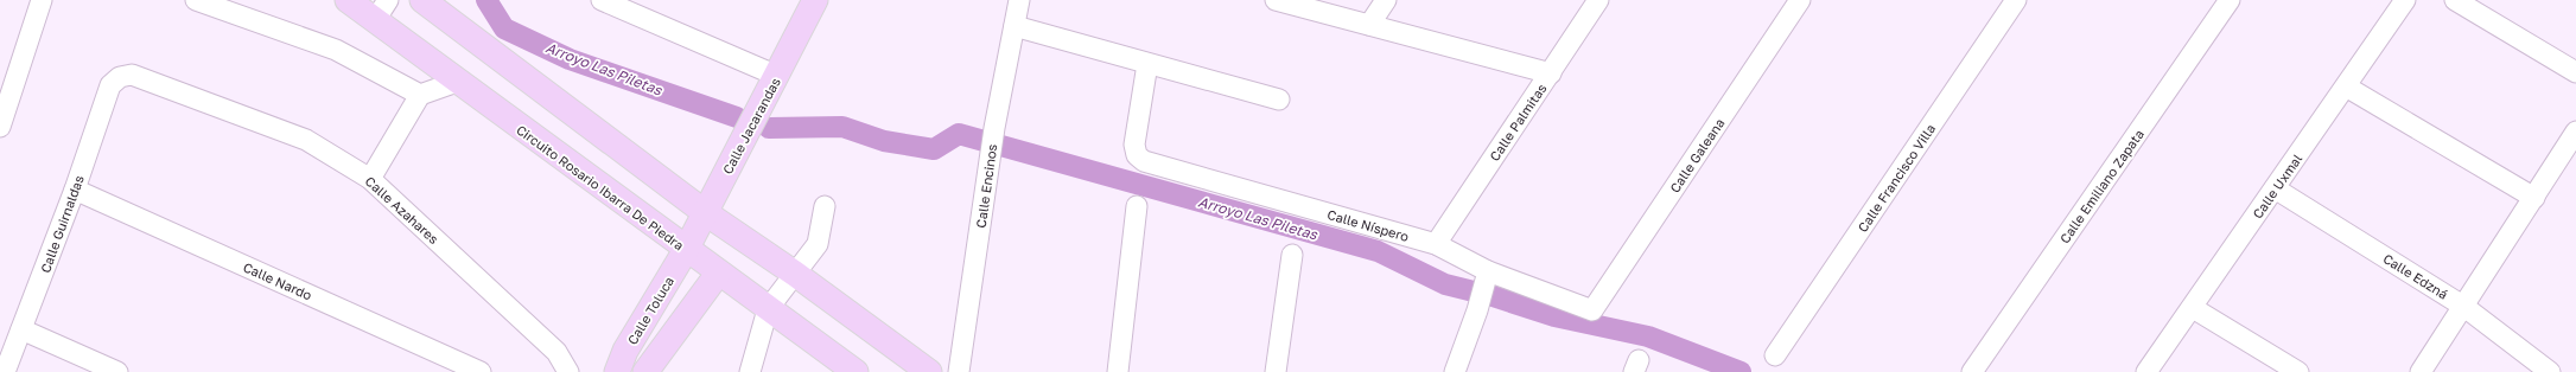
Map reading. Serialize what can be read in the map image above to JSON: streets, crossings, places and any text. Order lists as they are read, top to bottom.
{
  "streets": {
    "main road": ["Calle Jacarandas", "Circuito Rosario Ibarra De Piedra", "Calle Toluca"],
    "street": [
      "Calle Palmitas",
      "Calle Galeana",
      "Calle Francisco Villa",
      "Calle Encinos",
      "Calle Emiliano Zapata",
      "Calle Uxmal",
      "Calle Azahares",
      "Calle Guirnaldas",
      "Calle Níspero",
      "Calle Edzná",
      "Calle Nardo"
    ]
  },
  "crossings": [
    ["Calle Palmitas", "Calle Níspero"],
    ["Calle Jacarandas", "Circuito Rosario Ibarra De Piedra"],
    ["Calle Jacarandas", "Calle Toluca"],
    ["Calle Galeana", "Calle Níspero"],
    ["Calle Uxmal", "Calle Edzná"],
    ["Circuito Rosario Ibarra De Piedra", "Calle Toluca"],
    ["Calle Azahares", "Calle Guirnaldas"],
    ["Calle Guirnaldas", "Calle Nardo"]
  ],
  "water": ["Arroyo Las Piletas"]
}
